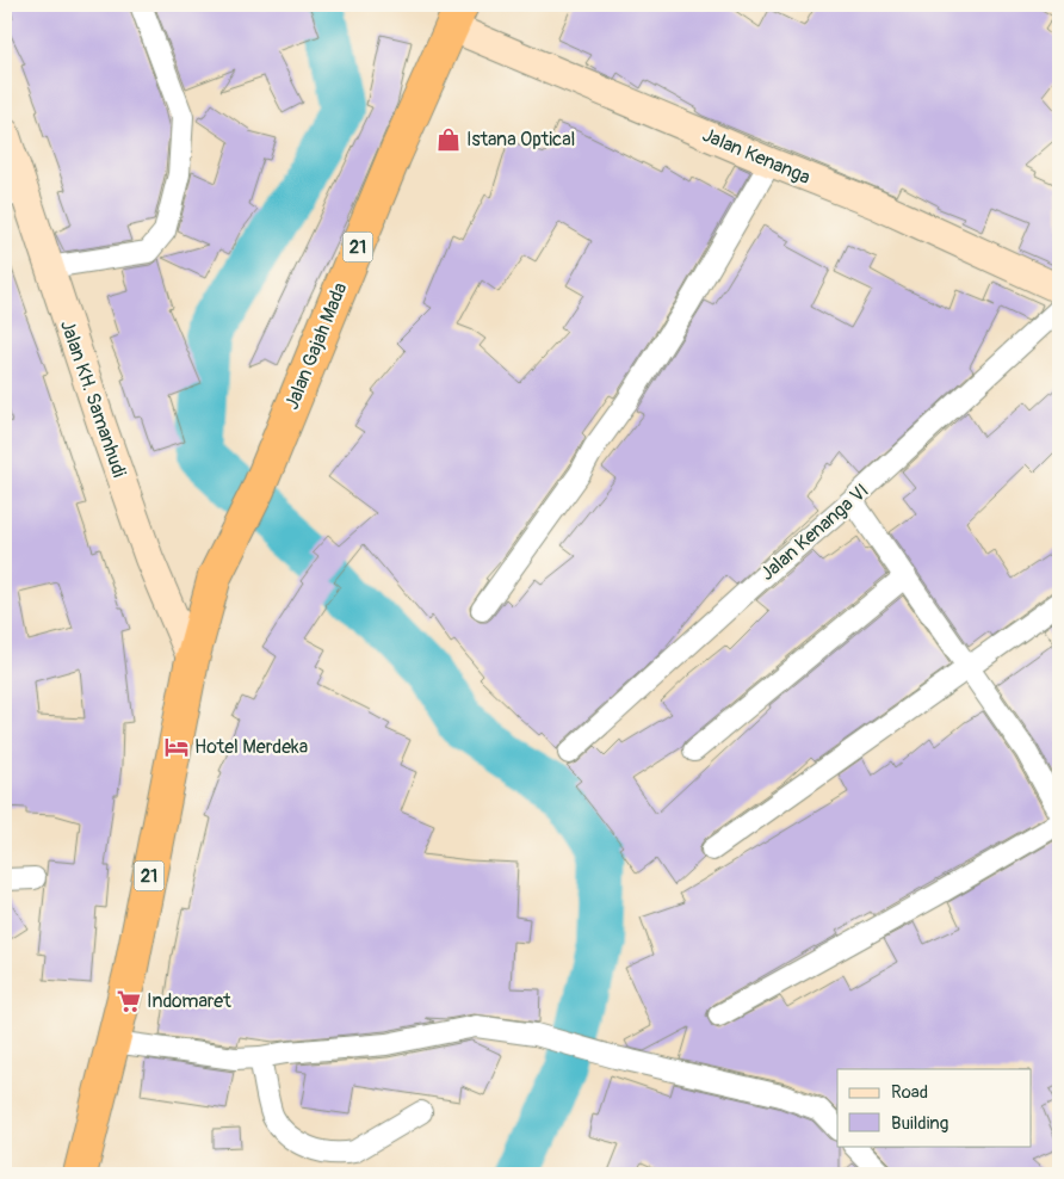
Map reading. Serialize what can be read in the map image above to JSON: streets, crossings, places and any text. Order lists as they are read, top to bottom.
{
  "streets": {
    "highway": ["21", "Jalan Gajah Mada"],
    "main road": ["Jalan Kenanga", "Jalan KH. Samanhudi"],
    "street": ["Jalan Kenanga VI"]
  },
  "crossings": [
    ["Jalan Kenanga", "Jalan Gajah Mada"],
    ["21", "Jalan Gajah Mada"],
    ["21", "Jalan KH. Samanhudi"],
    ["Jalan Gajah Mada", "Jalan KH. Samanhudi"]
  ],
  "places": {
    "shop": ["Istana Optical"],
    "hotel": ["Hotel Merdeka"],
    "supermarket": ["Indomaret"]
  },
  "legend": ["Road", "Building"]
}
